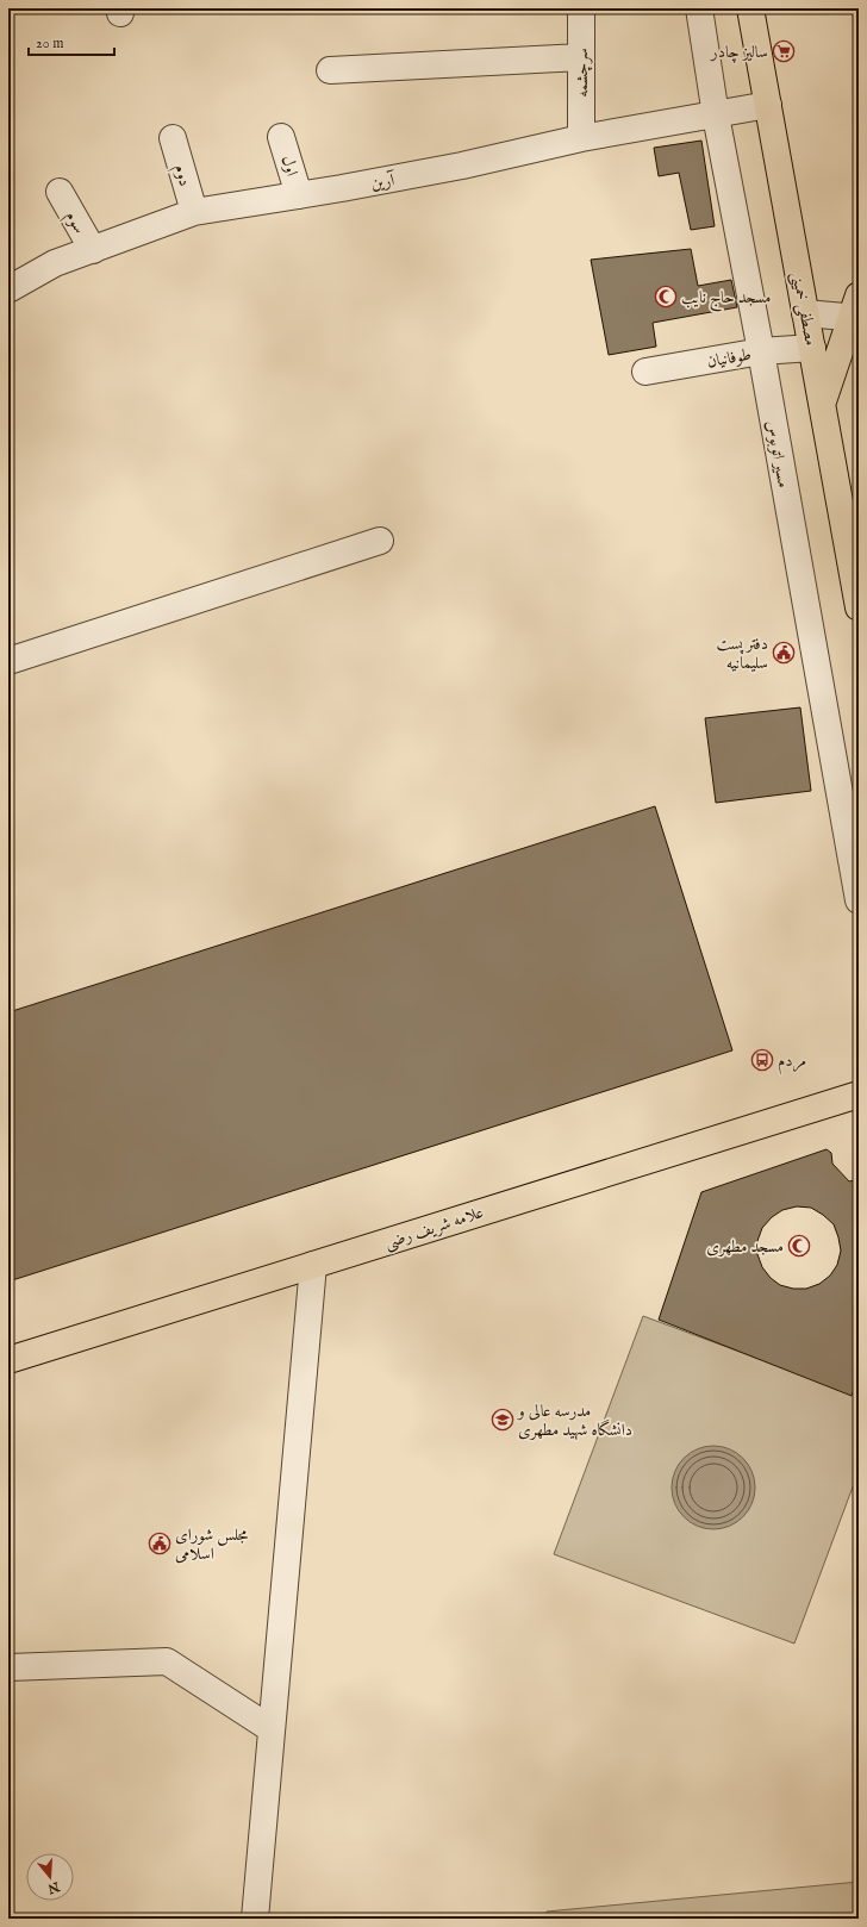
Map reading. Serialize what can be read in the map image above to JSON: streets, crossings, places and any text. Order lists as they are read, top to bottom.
{
  "streets": {
    "main road": ["مصطفی خمینی", "علامه شریف رضی"],
    "street": [
      "سرچشمه",
      "اول",
      "دوم",
      "آرین",
      "سوم",
      "طوفانیان",
      "مسیر اتوبوس"
    ]
  },
  "crossings": [
    ["سرچشمه", "آرین"],
    ["اول", "آرین"],
    ["دوم", "آرین"],
    ["آرین", "سوم"],
    ["آرین", "مصطفی خمینی"],
    ["آرین", "مسیر اتوبوس"],
    ["مصطفی خمینی", "طوفانیان"],
    ["طوفانیان", "مسیر اتوبوس"]
  ],
  "places": {
    "supermarket": ["سالیز چادر"],
    "mosque": ["مسجد حاج نایب", "مسجد مطهری"],
    "public building": ["دفتر پست سلیمانیه", "مجلس شورای اسلامی"],
    "bus stop": ["مردم"],
    "school or university": ["مدرسه عالی و دانشگاه شهید مطهری"]
  },
  "scale_bar": "20 m",
  "north": "bottom"
}
